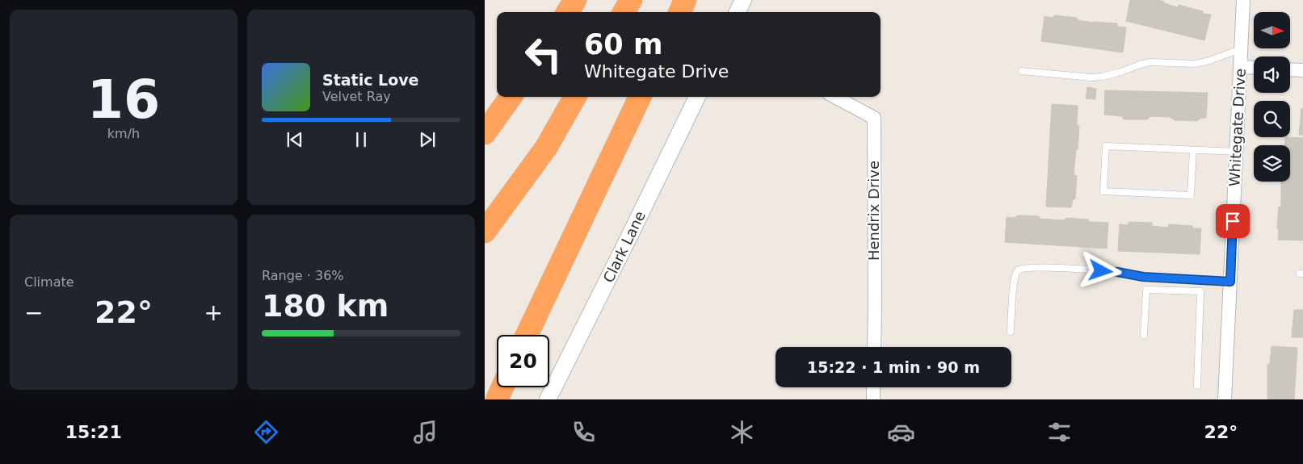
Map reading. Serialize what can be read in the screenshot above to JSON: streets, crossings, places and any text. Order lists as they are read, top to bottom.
{
  "streets": {
    "street": ["Whitegate Drive", "Hendrix Drive", "Clark Lane"]
  },
  "north": "right",
  "page": {
    "tile": [
      ["16", "km/h"],
      "Climate",
      ["Range · 36%", "180 km"]
    ],
    "turn": ["60 m", "Whitegate Drive"],
    "song": ["Static Love", "Velvet Ray"],
    "heat": ["−", "22°", "+"],
    "limit": "20",
    "trip": "15:22 · 1 min · 90 m",
    "tabs": ["15:21", "22°"]
  }
}
